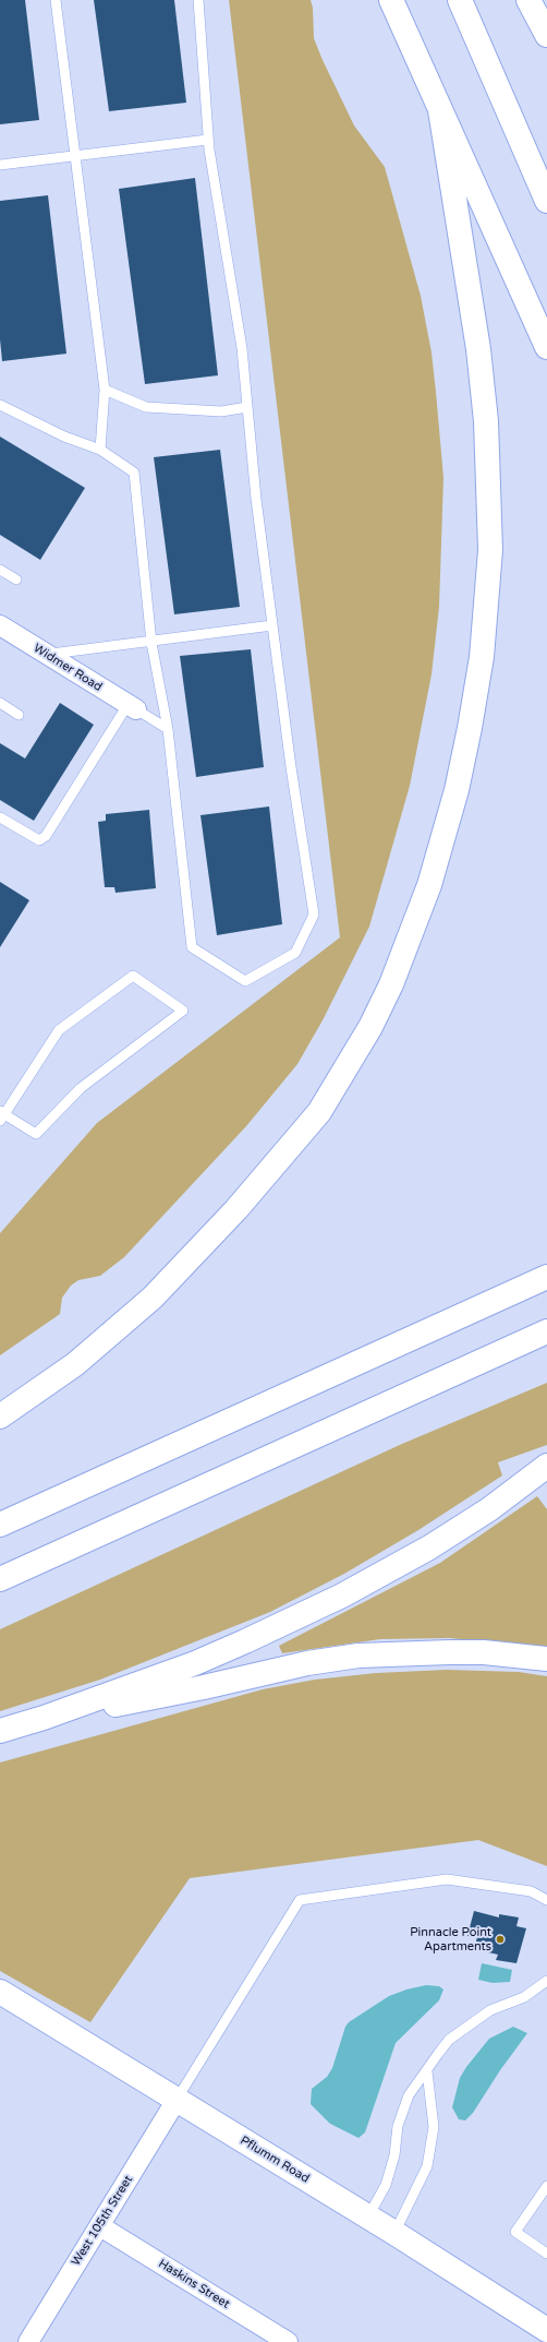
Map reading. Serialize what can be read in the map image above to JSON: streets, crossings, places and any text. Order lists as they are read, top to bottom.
{
  "streets": {
    "main road": ["Pflumm Road"],
    "street": ["Widmer Road", "West 105th Street", "Haskins Street"]
  },
  "crossings": [
    ["Pflumm Road", "West 105th Street"],
    ["West 105th Street", "Haskins Street"]
  ],
  "places": ["Pinnacle Point Apartments"]
}
